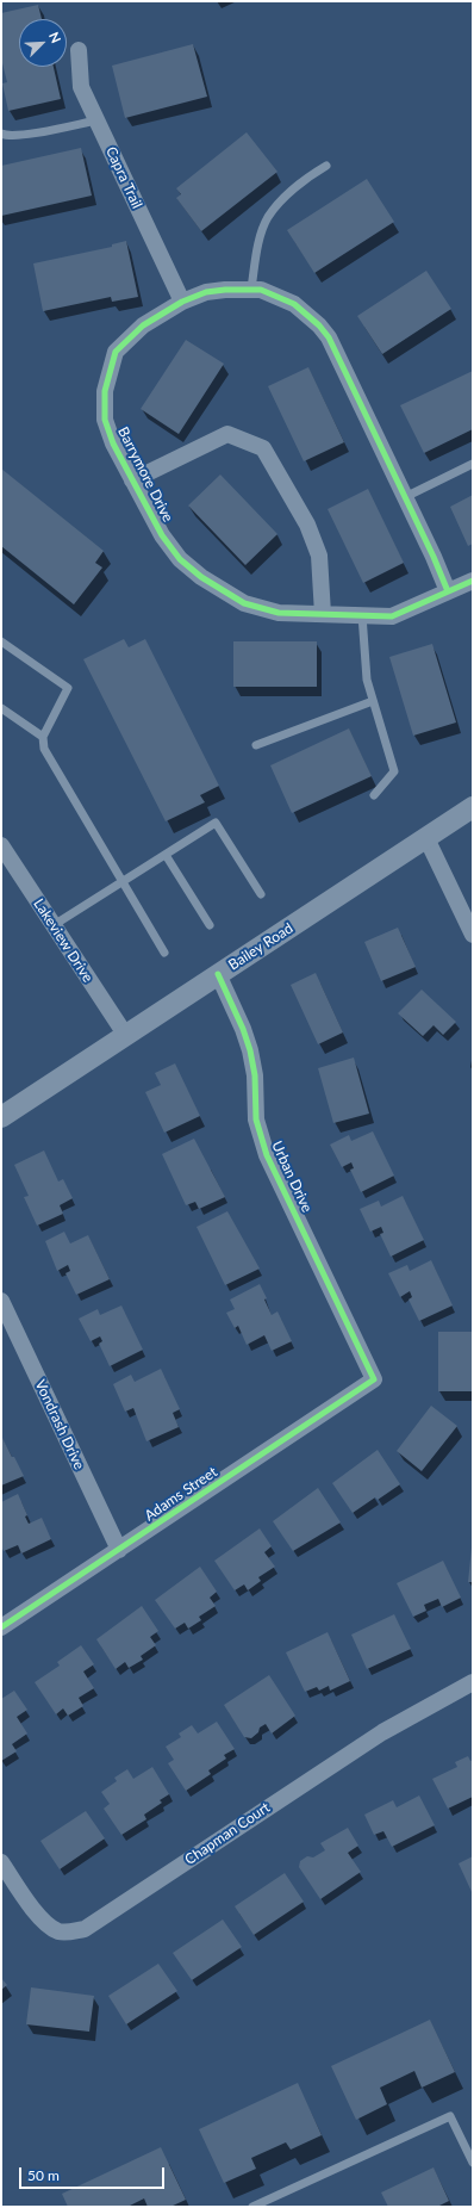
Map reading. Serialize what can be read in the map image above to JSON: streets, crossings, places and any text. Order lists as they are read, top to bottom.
{
  "streets": {
    "street": [
      "Capra Trail",
      "Barrymore Drive",
      "Lakeview Drive",
      "Bailey Road",
      "Urban Drive",
      "Vondrash Drive",
      "Adams Street",
      "Chapman Court"
    ]
  },
  "crossings": [
    ["Capra Trail", "Barrymore Drive"],
    ["Lakeview Drive", "Bailey Road"],
    ["Bailey Road", "Urban Drive"],
    ["Urban Drive", "Adams Street"],
    ["Vondrash Drive", "Adams Street"]
  ],
  "scale_bar": "50 m",
  "north": "top right"
}
